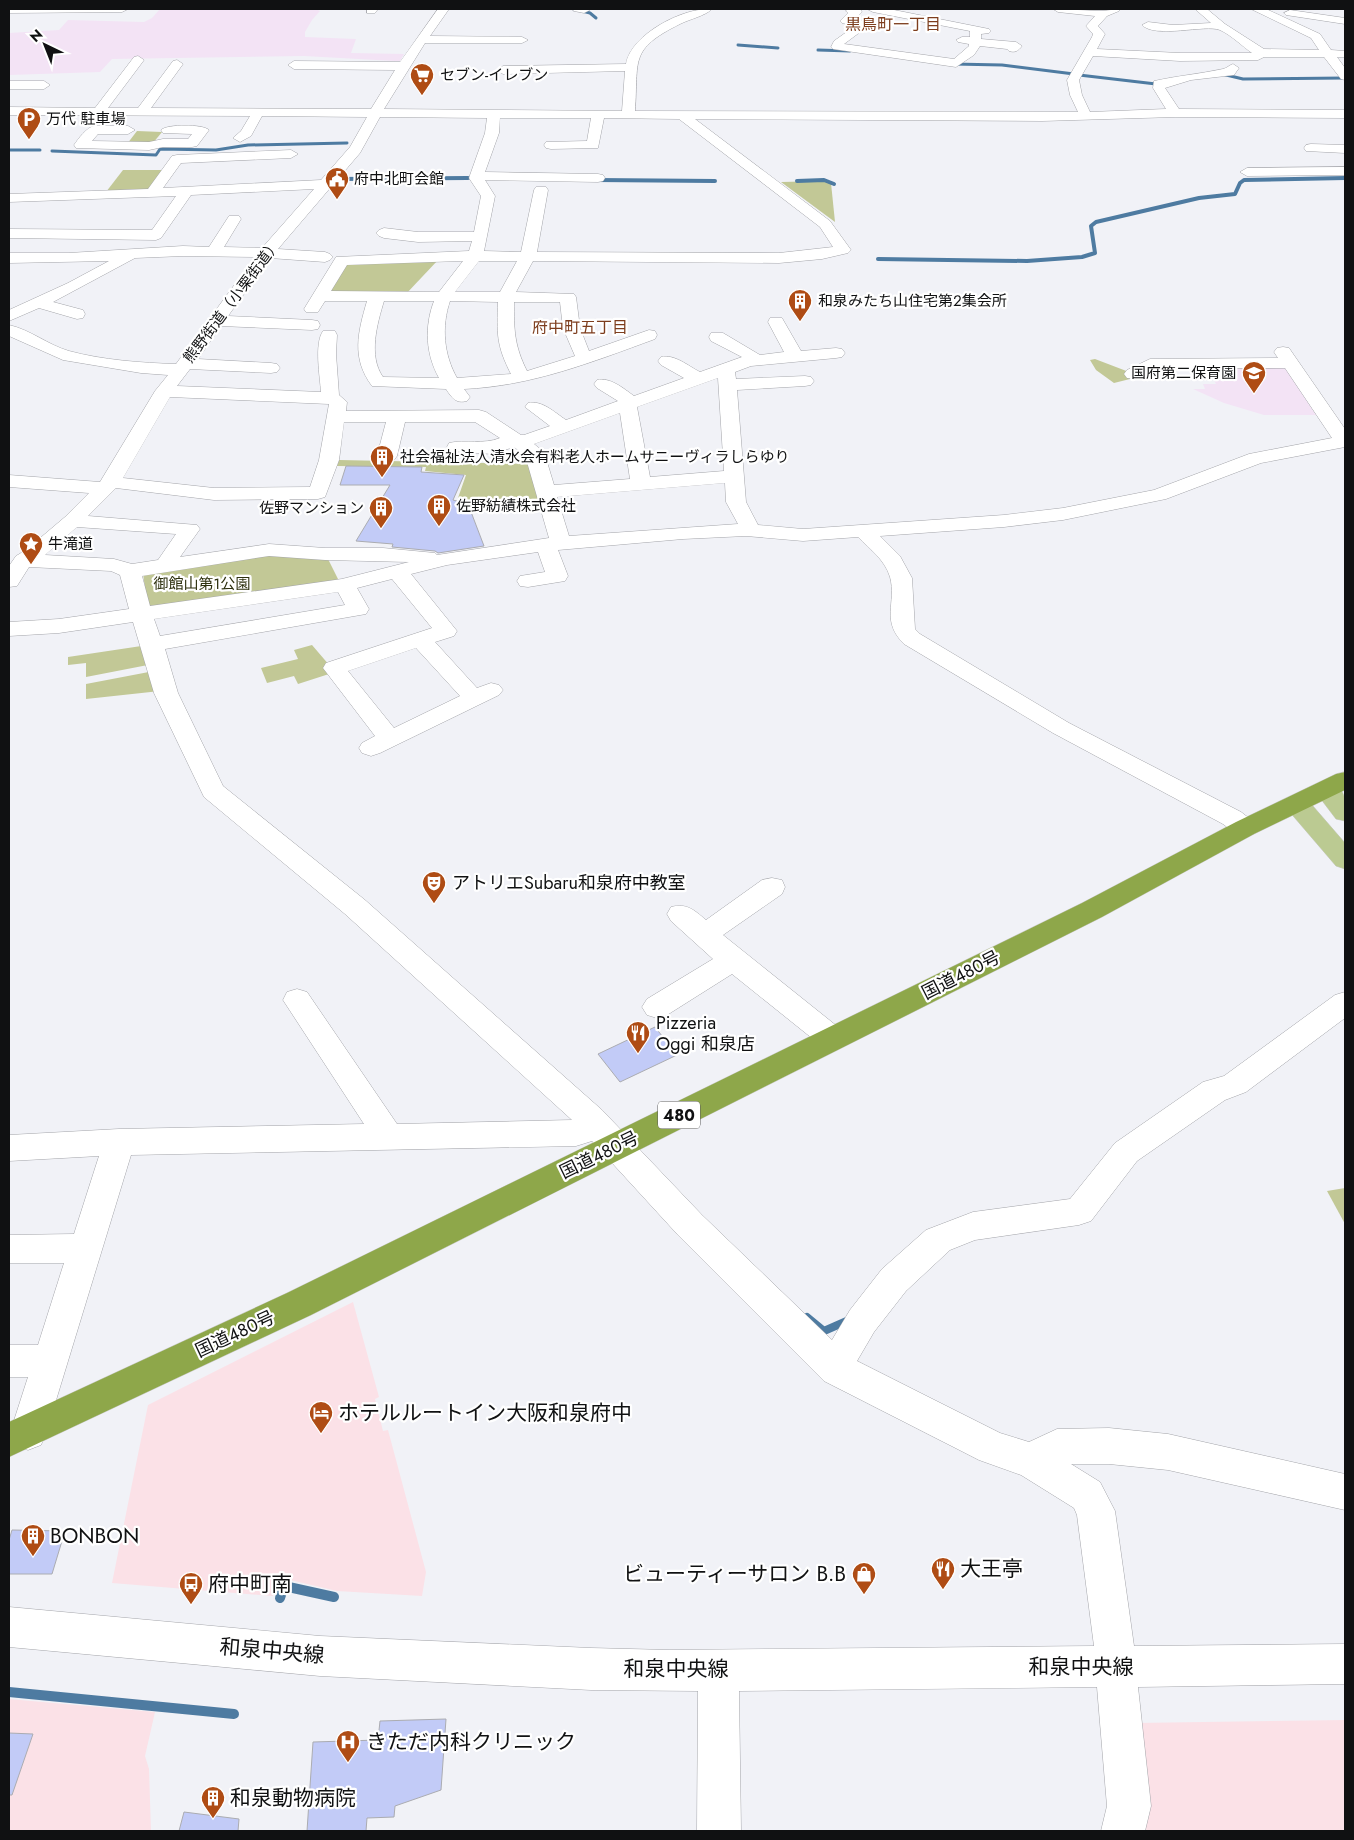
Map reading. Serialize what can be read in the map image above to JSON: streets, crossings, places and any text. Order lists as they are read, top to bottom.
{
  "streets": {
    "highway": ["国道480号", "480"],
    "street": ["熊野街道（小栗街道）", "和泉中央線"]
  },
  "districts": ["黒鳥町一丁目", "府中町五丁目"],
  "parks": ["御館山第1公園"],
  "places": {
    "supermarket": ["セブン-イレブン"],
    "parking": ["万代 駐車場"],
    "public building": ["府中北町会館"],
    "building": [
      "和泉みたち山住宅第２集会所",
      "社会福祉法人清水会有料老人ホームサニーヴィラしらゆり",
      "佐野紡績株式会社",
      "佐野マンション",
      "BONBON",
      "和泉動物病院"
    ],
    "school or university": ["国府第二保育園"],
    "place": ["牛滝道"],
    "theatre": ["アトリエSubaru和泉府中教室"],
    "restaurant": ["Pizzeria Oggi 和泉店", "大王亭"],
    "hotel": ["ホテルルートイン大阪和泉府中"],
    "shop": ["ビューティーサロン B.B"],
    "bus stop": ["府中町南"],
    "hospital": ["きただ内科クリニック"]
  },
  "north": "top left"
}
